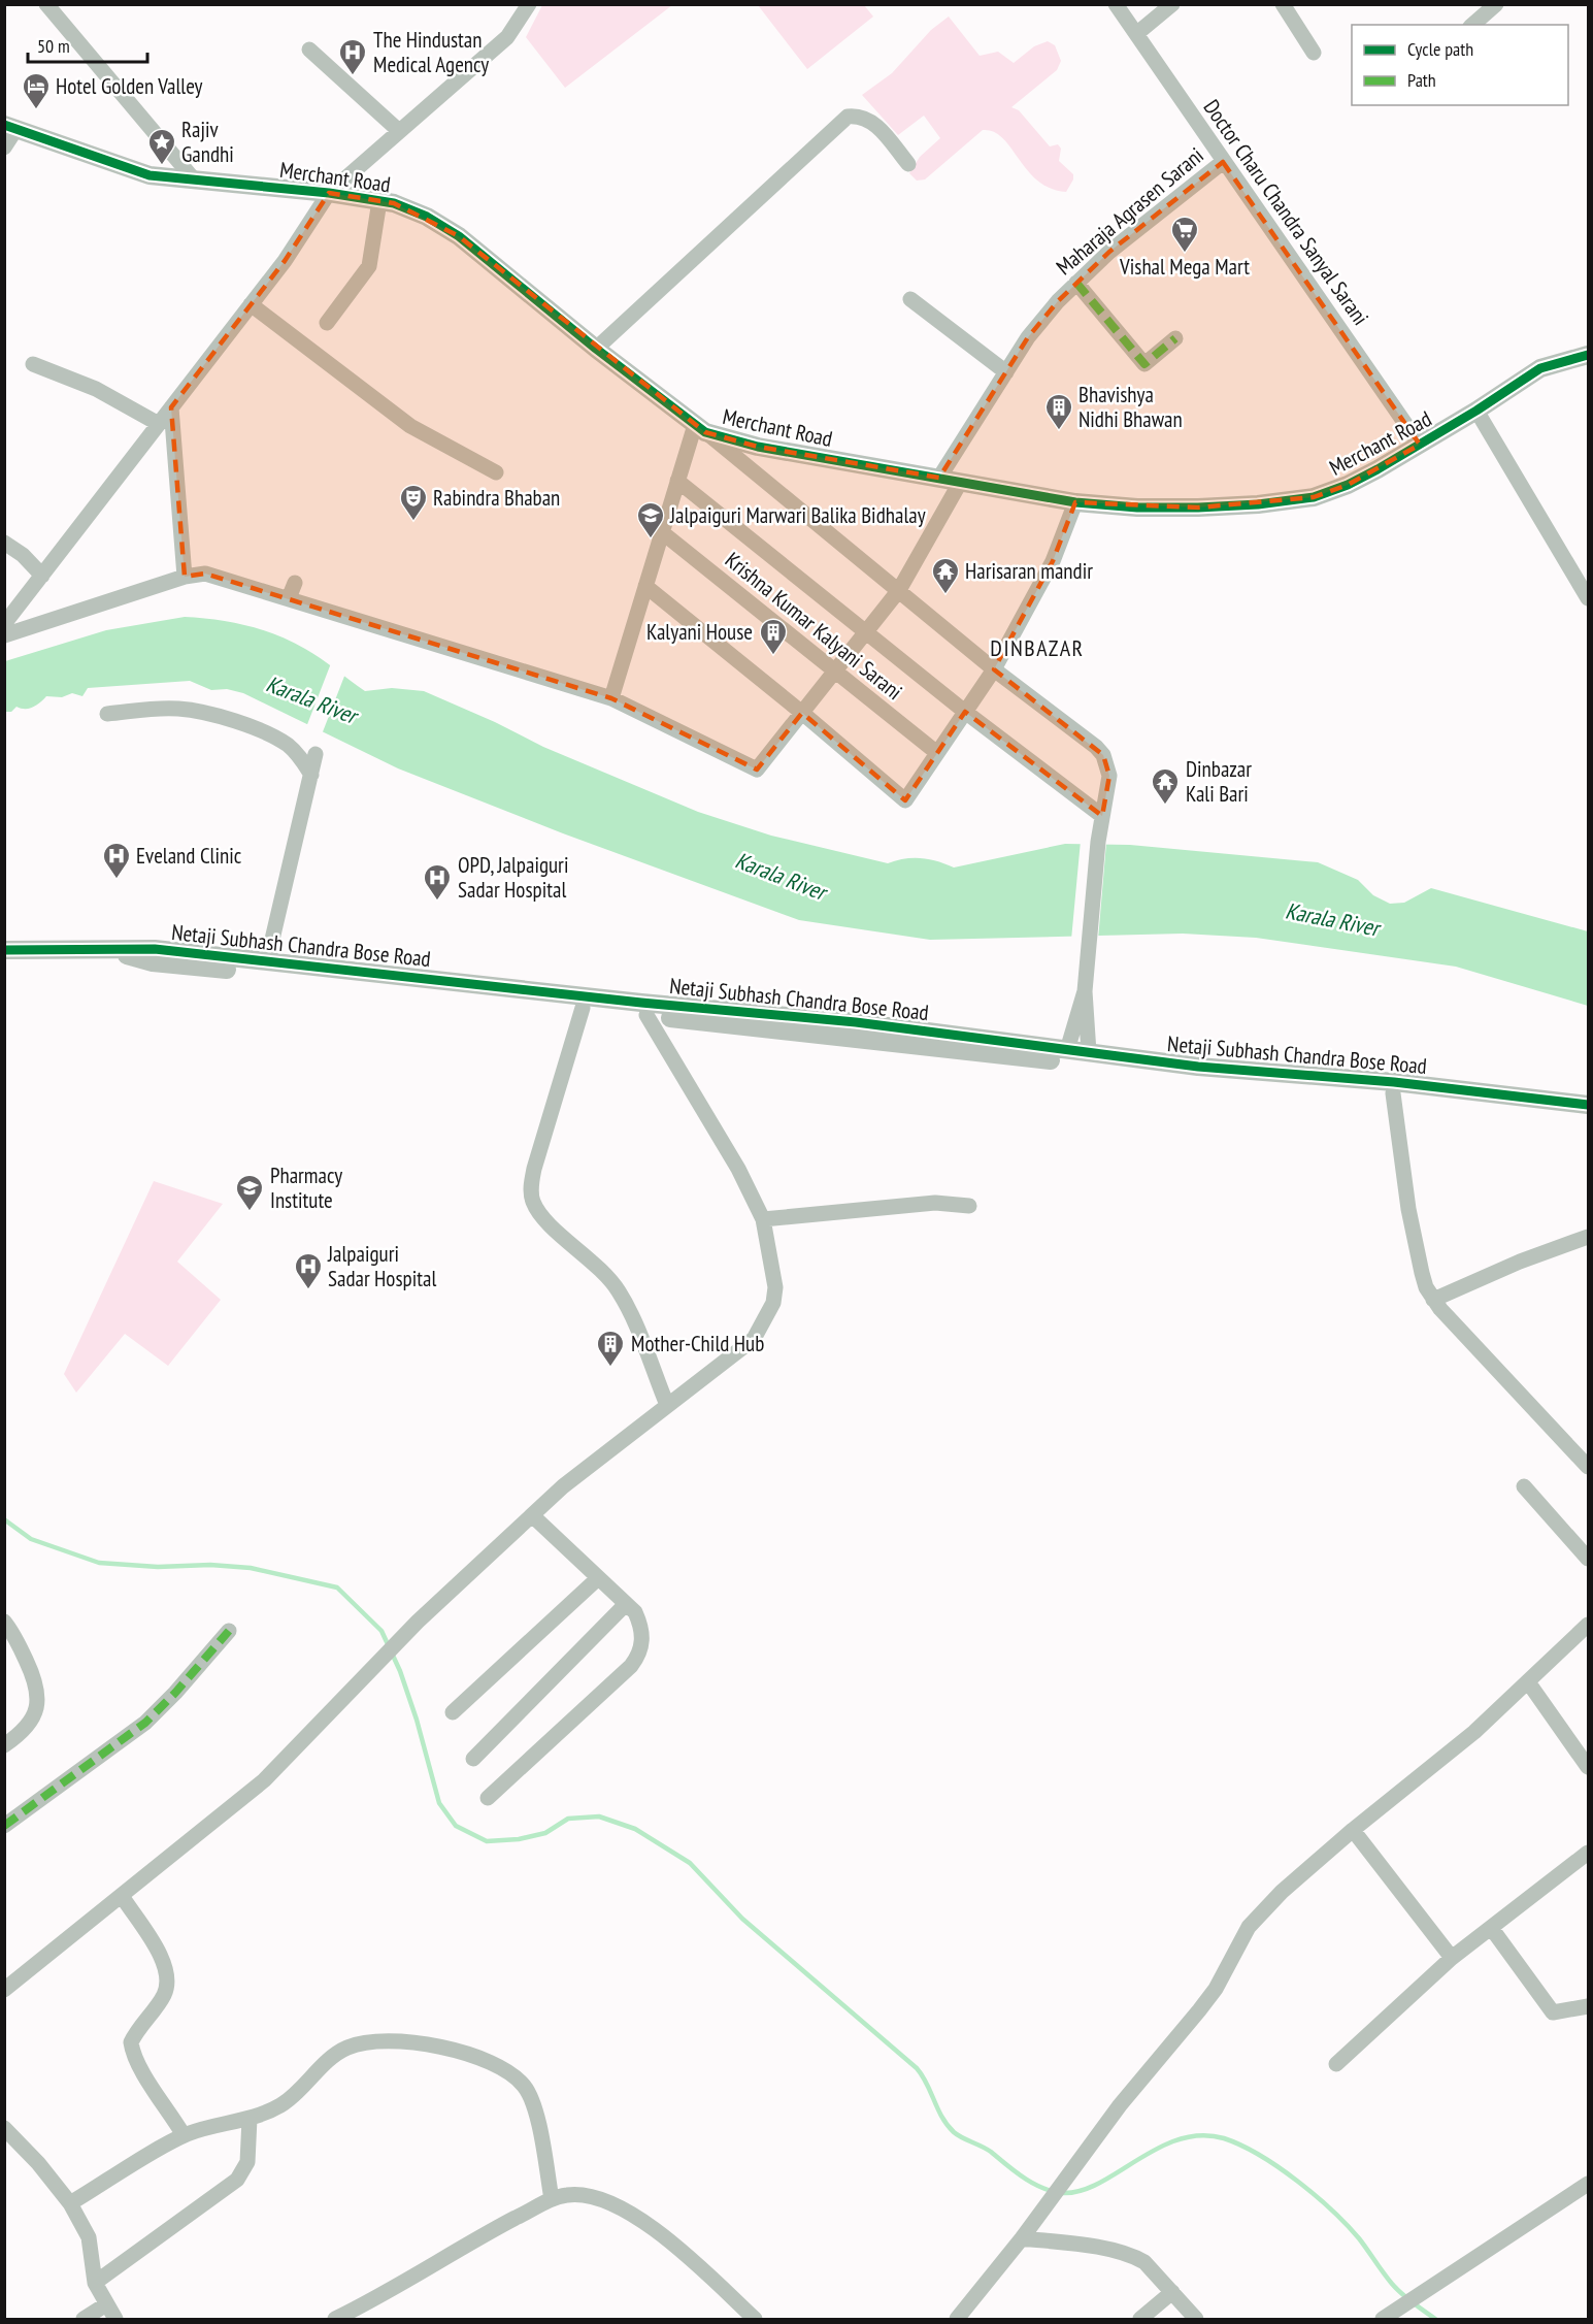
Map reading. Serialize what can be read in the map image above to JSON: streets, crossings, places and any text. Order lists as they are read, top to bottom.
{
  "streets": {
    "street": [
      "Merchant Road",
      "Maharaja Agrasen Sarani",
      "Doctor Charu Chandra Sanyal Sarani",
      "Krishna Kumar Kalyani Sarani",
      "Netaji Subhash Chandra Bose Road"
    ]
  },
  "crossings": [
    ["Merchant Road", "Maharaja Agrasen Sarani"],
    ["Merchant Road", "Doctor Charu Chandra Sanyal Sarani"],
    ["Maharaja Agrasen Sarani", "Doctor Charu Chandra Sanyal Sarani"]
  ],
  "districts": ["DINBAZAR"],
  "water": ["Karala River"],
  "places": {
    "hospital": [
      "The Hindustan Medical Agency",
      "Eveland Clinic",
      "OPD, Jalpaiguri Sadar Hospital",
      "Jalpaiguri Sadar Hospital"
    ],
    "hotel": ["Hotel Golden Valley"],
    "place": ["Rajiv Gandhi"],
    "supermarket": ["Vishal Mega Mart"],
    "building": ["Bhavishya Nidhi Bhawan", "Kalyani House", "Mother-Child Hub"],
    "theatre": ["Rabindra Bhaban"],
    "school or university": ["Jalpaiguri Marwari Balika Bidhalay", "Pharmacy Institute"],
    "temple": ["Harisaran mandir", "Dinbazar Kali Bari"]
  },
  "legend": ["Cycle path", "Path"],
  "scale_bar": "50 m"
}
